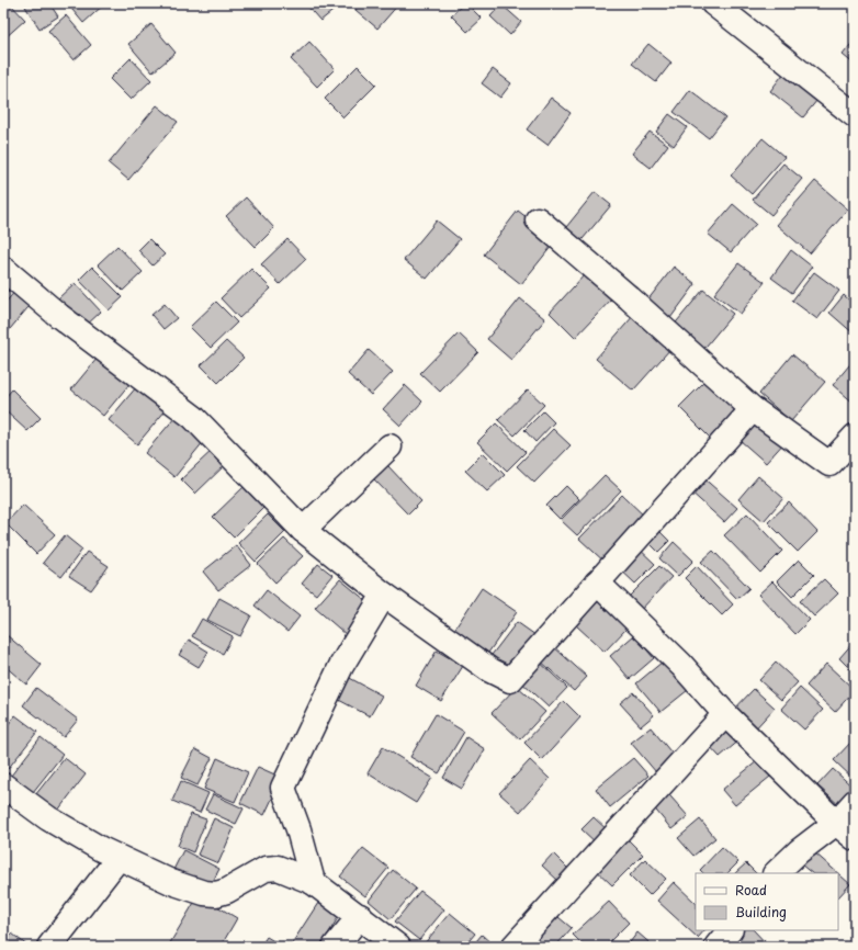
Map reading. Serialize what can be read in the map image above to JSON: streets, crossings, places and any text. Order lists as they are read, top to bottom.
{
  "legend": ["Road", "Building"]
}
